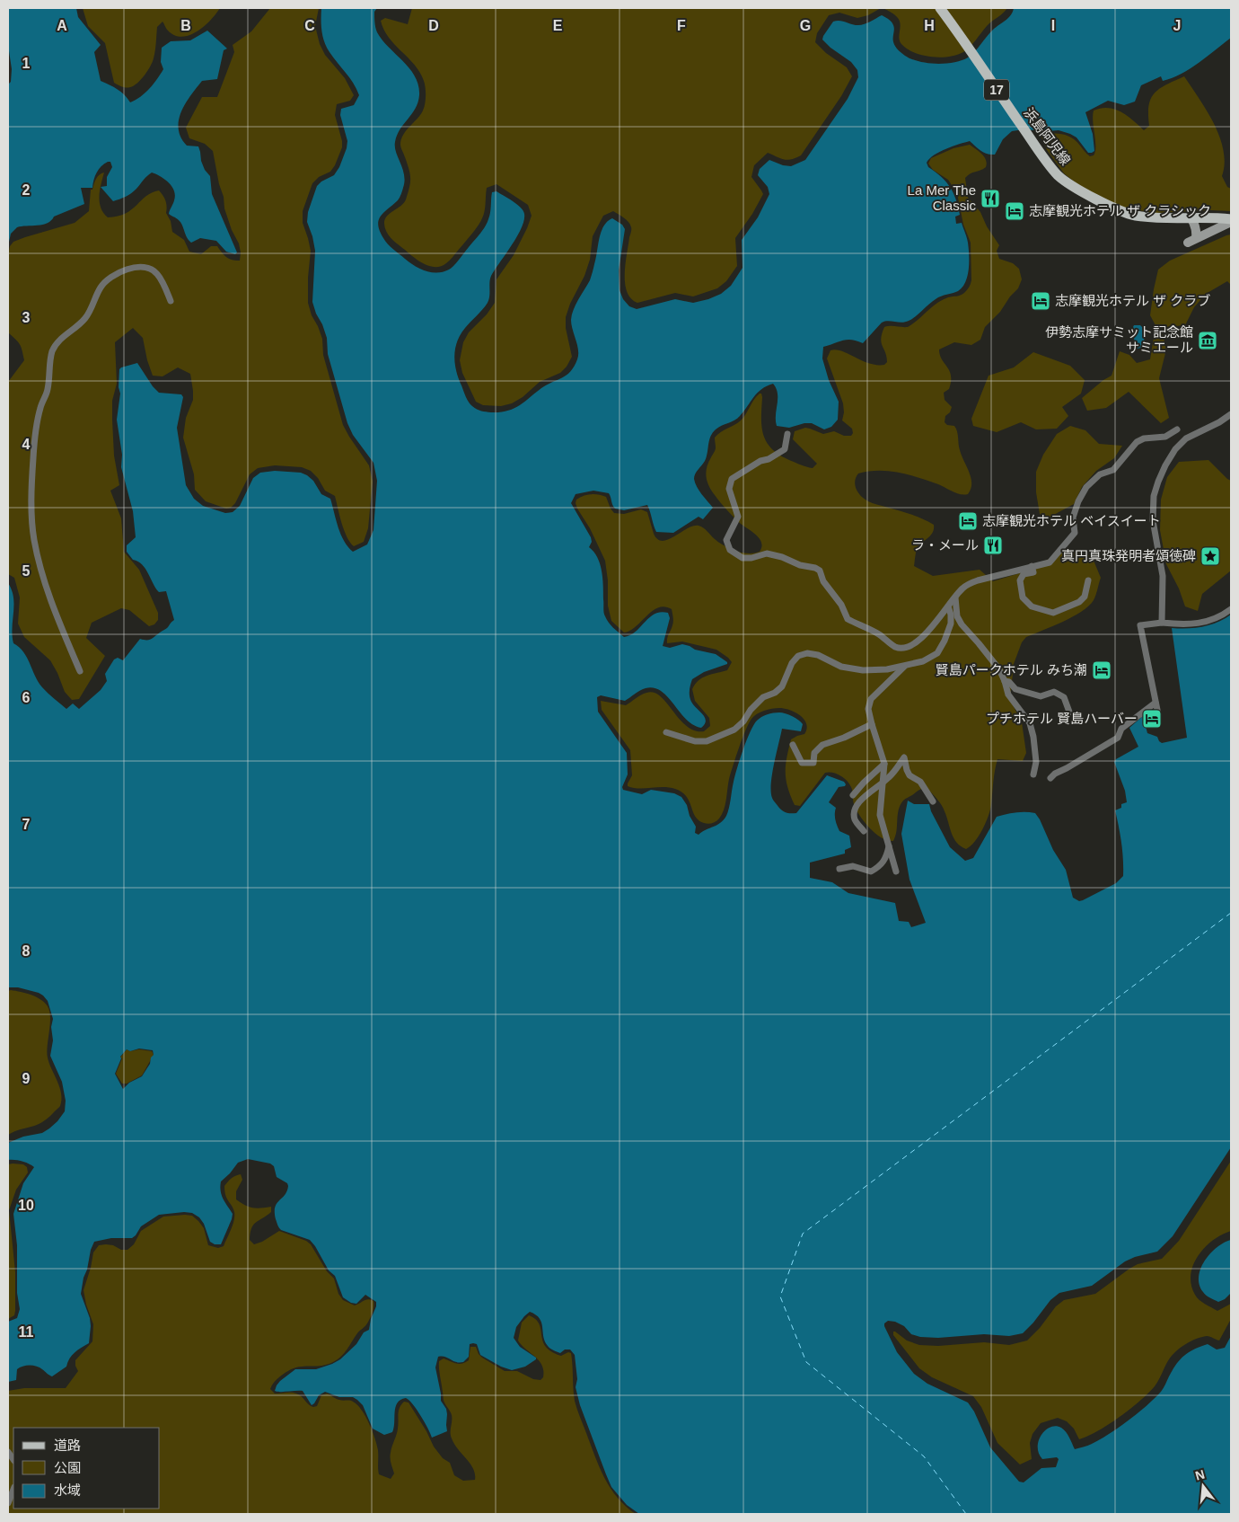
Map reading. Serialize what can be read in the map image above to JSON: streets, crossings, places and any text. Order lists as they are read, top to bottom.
{
  "streets": {
    "main road": ["17", "浜島阿児線"]
  },
  "places": {
    "restaurant": ["La Mer The Classic", "ラ・メール"],
    "hotel": [
      "志摩観光ホテル ザ クラシック",
      "志摩観光ホテル ザ クラブ",
      "志摩観光ホテル ベイスイート",
      "賢島パークホテル みち潮",
      "プチホテル 賢島ハーバー"
    ],
    "museum": ["伊勢志摩サミット記念館 サミエール"],
    "place": ["真円真珠発明者頌徳碑"]
  },
  "legend": ["道路", "公園", "水域"],
  "north": "top",
  "grid": {
    "columns": [
      "A",
      "B",
      "C",
      "D",
      "E",
      "F",
      "G",
      "H",
      "I",
      "J"
    ],
    "rows": [
      "1",
      "2",
      "3",
      "4",
      "5",
      "6",
      "7",
      "8",
      "9",
      "10",
      "11"
    ]
  }
}
